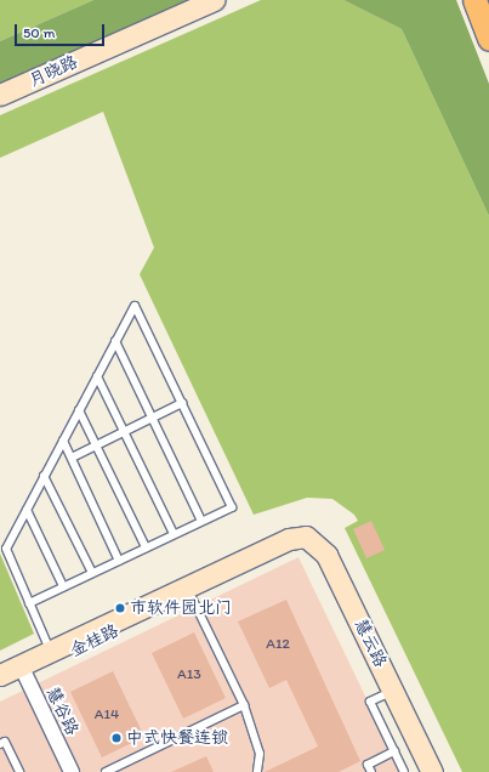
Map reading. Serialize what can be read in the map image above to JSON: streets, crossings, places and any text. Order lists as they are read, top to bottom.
{
  "streets": {
    "street": [
      "月晓路",
      "金桂路",
      "慧云路",
      "慧谷路"
    ]
  },
  "crossings": [
    ["金桂路", "慧云路"],
    ["金桂路", "慧谷路"]
  ],
  "places": ["市软件园北门", "中式快餐连锁"],
  "house_numbers": ["A12", "A13", "A14"],
  "scale_bar": "50 m"
}
